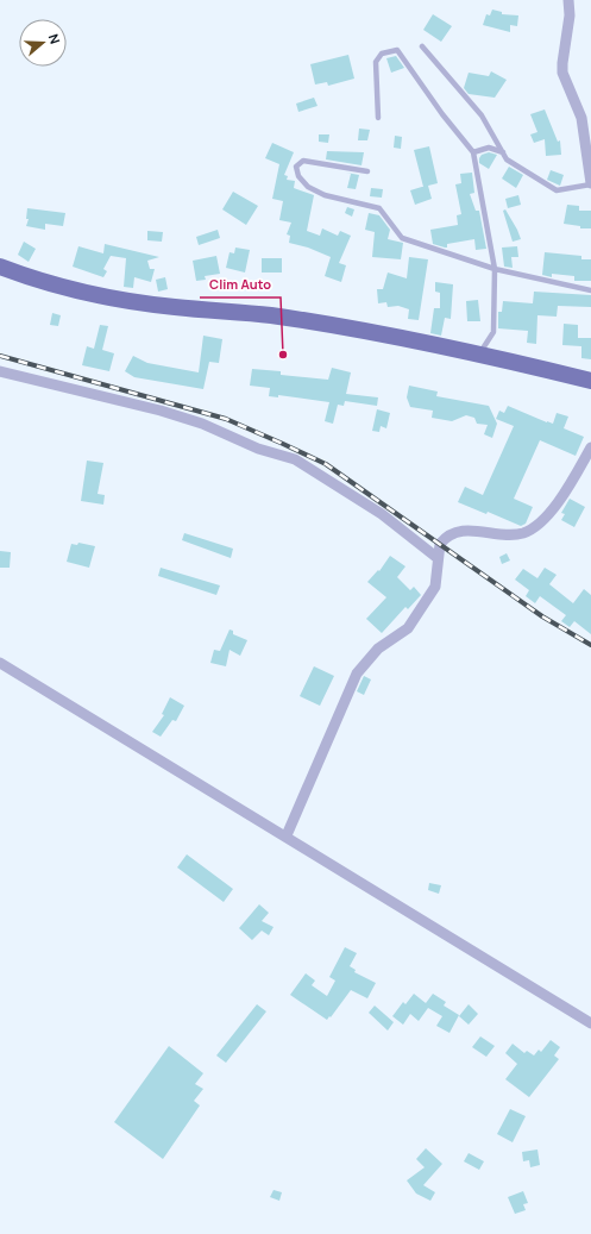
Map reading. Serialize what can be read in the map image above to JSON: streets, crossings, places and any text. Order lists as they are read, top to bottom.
{
  "places": ["Clim Auto"],
  "north": "right"
}
